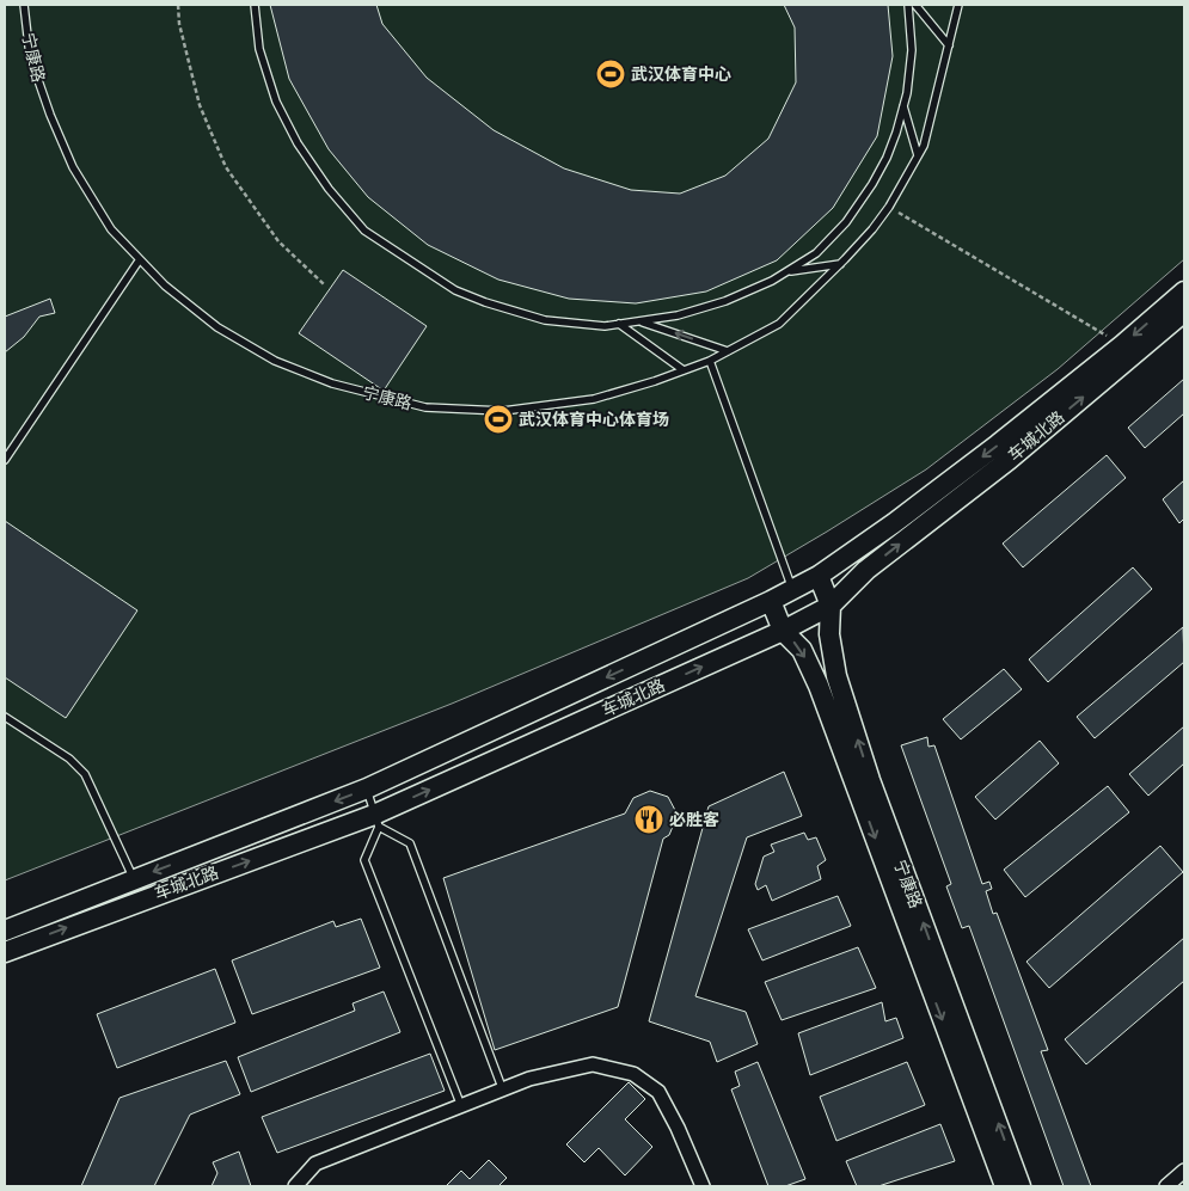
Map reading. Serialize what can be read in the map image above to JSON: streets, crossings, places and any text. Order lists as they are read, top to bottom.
{
  "streets": {
    "main road": ["宁康路", "车城北路"]
  },
  "crossings": [
    ["宁康路", "车城北路"]
  ],
  "places": {
    "sports": ["武汉体育中心", "武汉体育中心体育场"],
    "restaurant": ["必胜客"]
  }
}
